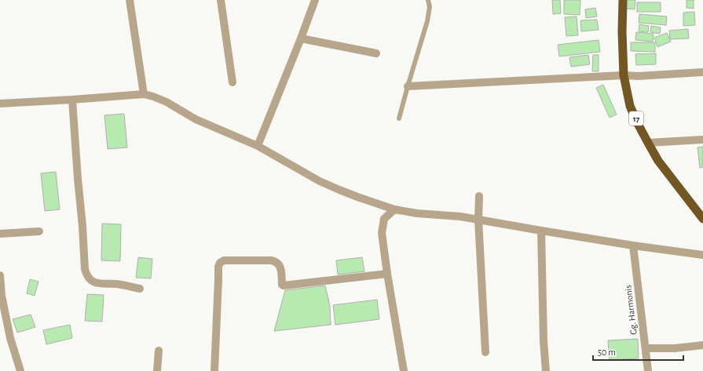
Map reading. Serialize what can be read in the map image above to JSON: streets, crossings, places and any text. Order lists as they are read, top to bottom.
{
  "streets": {
    "highway": ["17"],
    "street": ["Gg. Harmonis"]
  },
  "scale_bar": "50 m"
}
